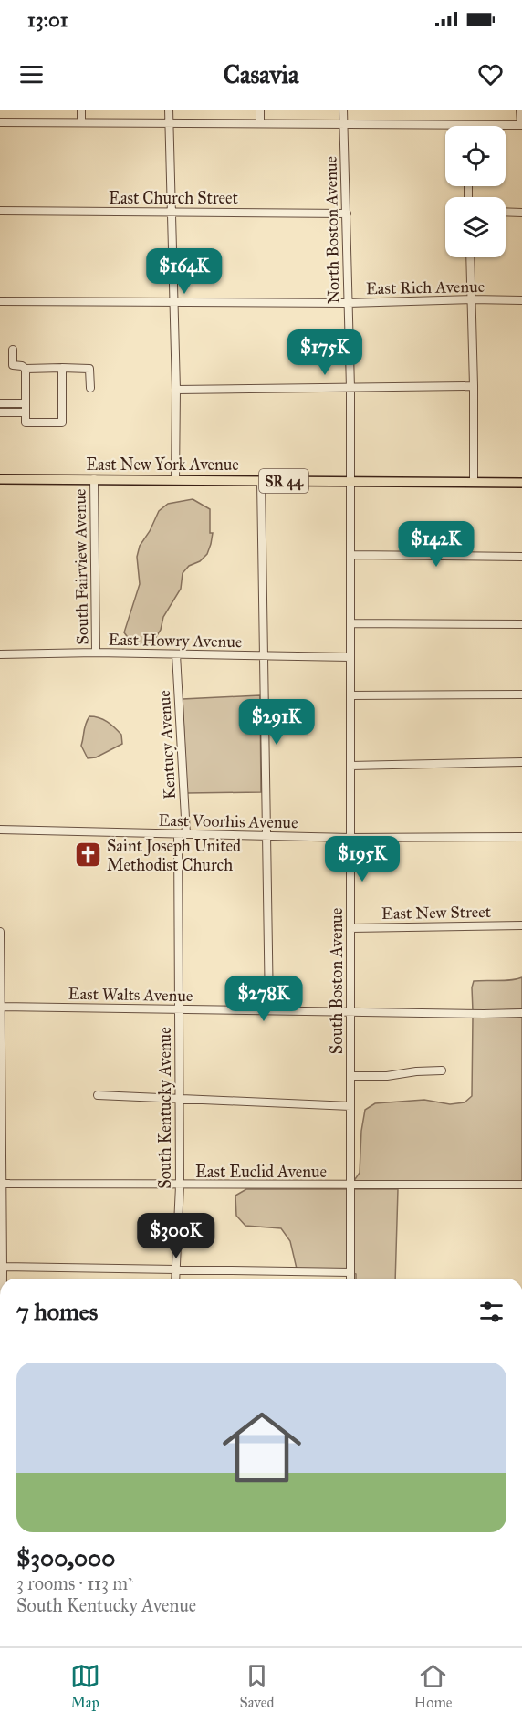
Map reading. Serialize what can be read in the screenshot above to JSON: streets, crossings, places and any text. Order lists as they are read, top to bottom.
{
  "streets": {
    "main road": ["East New York Avenue", "SR 44"],
    "street": [
      "East Church Street",
      "North Boston Avenue",
      "East Rich Avenue",
      "South Fairview Avenue",
      "East Howry Avenue",
      "Kentucy Avenue",
      "East Voorhis Avenue",
      "East New Street",
      "South Boston Avenue",
      "East Walts Avenue",
      "South Kentucky Avenue",
      "East Euclid Avenue"
    ]
  },
  "crossings": [
    ["East Church Street", "North Boston Avenue"],
    ["North Boston Avenue", "East Rich Avenue"],
    ["North Boston Avenue", "East New York Avenue"],
    ["North Boston Avenue", "South Boston Avenue"],
    ["East New York Avenue", "South Fairview Avenue"],
    ["East New York Avenue", "South Boston Avenue"],
    ["South Fairview Avenue", "East Howry Avenue"],
    ["East Howry Avenue", "Kentucy Avenue"],
    ["East Howry Avenue", "South Boston Avenue"],
    ["Kentucy Avenue", "East Voorhis Avenue"],
    ["Kentucy Avenue", "South Kentucky Avenue"],
    ["East Voorhis Avenue", "South Boston Avenue"],
    ["East Voorhis Avenue", "South Kentucky Avenue"],
    ["East New Street", "South Boston Avenue"],
    ["South Boston Avenue", "East Walts Avenue"],
    ["South Boston Avenue", "East Euclid Avenue"],
    ["East Walts Avenue", "South Kentucky Avenue"],
    ["South Kentucky Avenue", "East Euclid Avenue"]
  ],
  "places": {
    "church": ["Saint Joseph United Methodist Church"]
  },
  "page": {
    "status": "13:01",
    "header": "Casavia",
    "price": [
      "$164K",
      "$175K",
      "$142K",
      "$291K",
      "$195K",
      "$278K",
      "$300K"
    ],
    "heading": "7 homes",
    "list": [
      {
        "name": "$300,000",
        "note": "3 rooms · 113 m² · South Kentucky Avenue"
      }
    ],
    "tabs": ["Map", "Saved", "Home"]
  }
}
